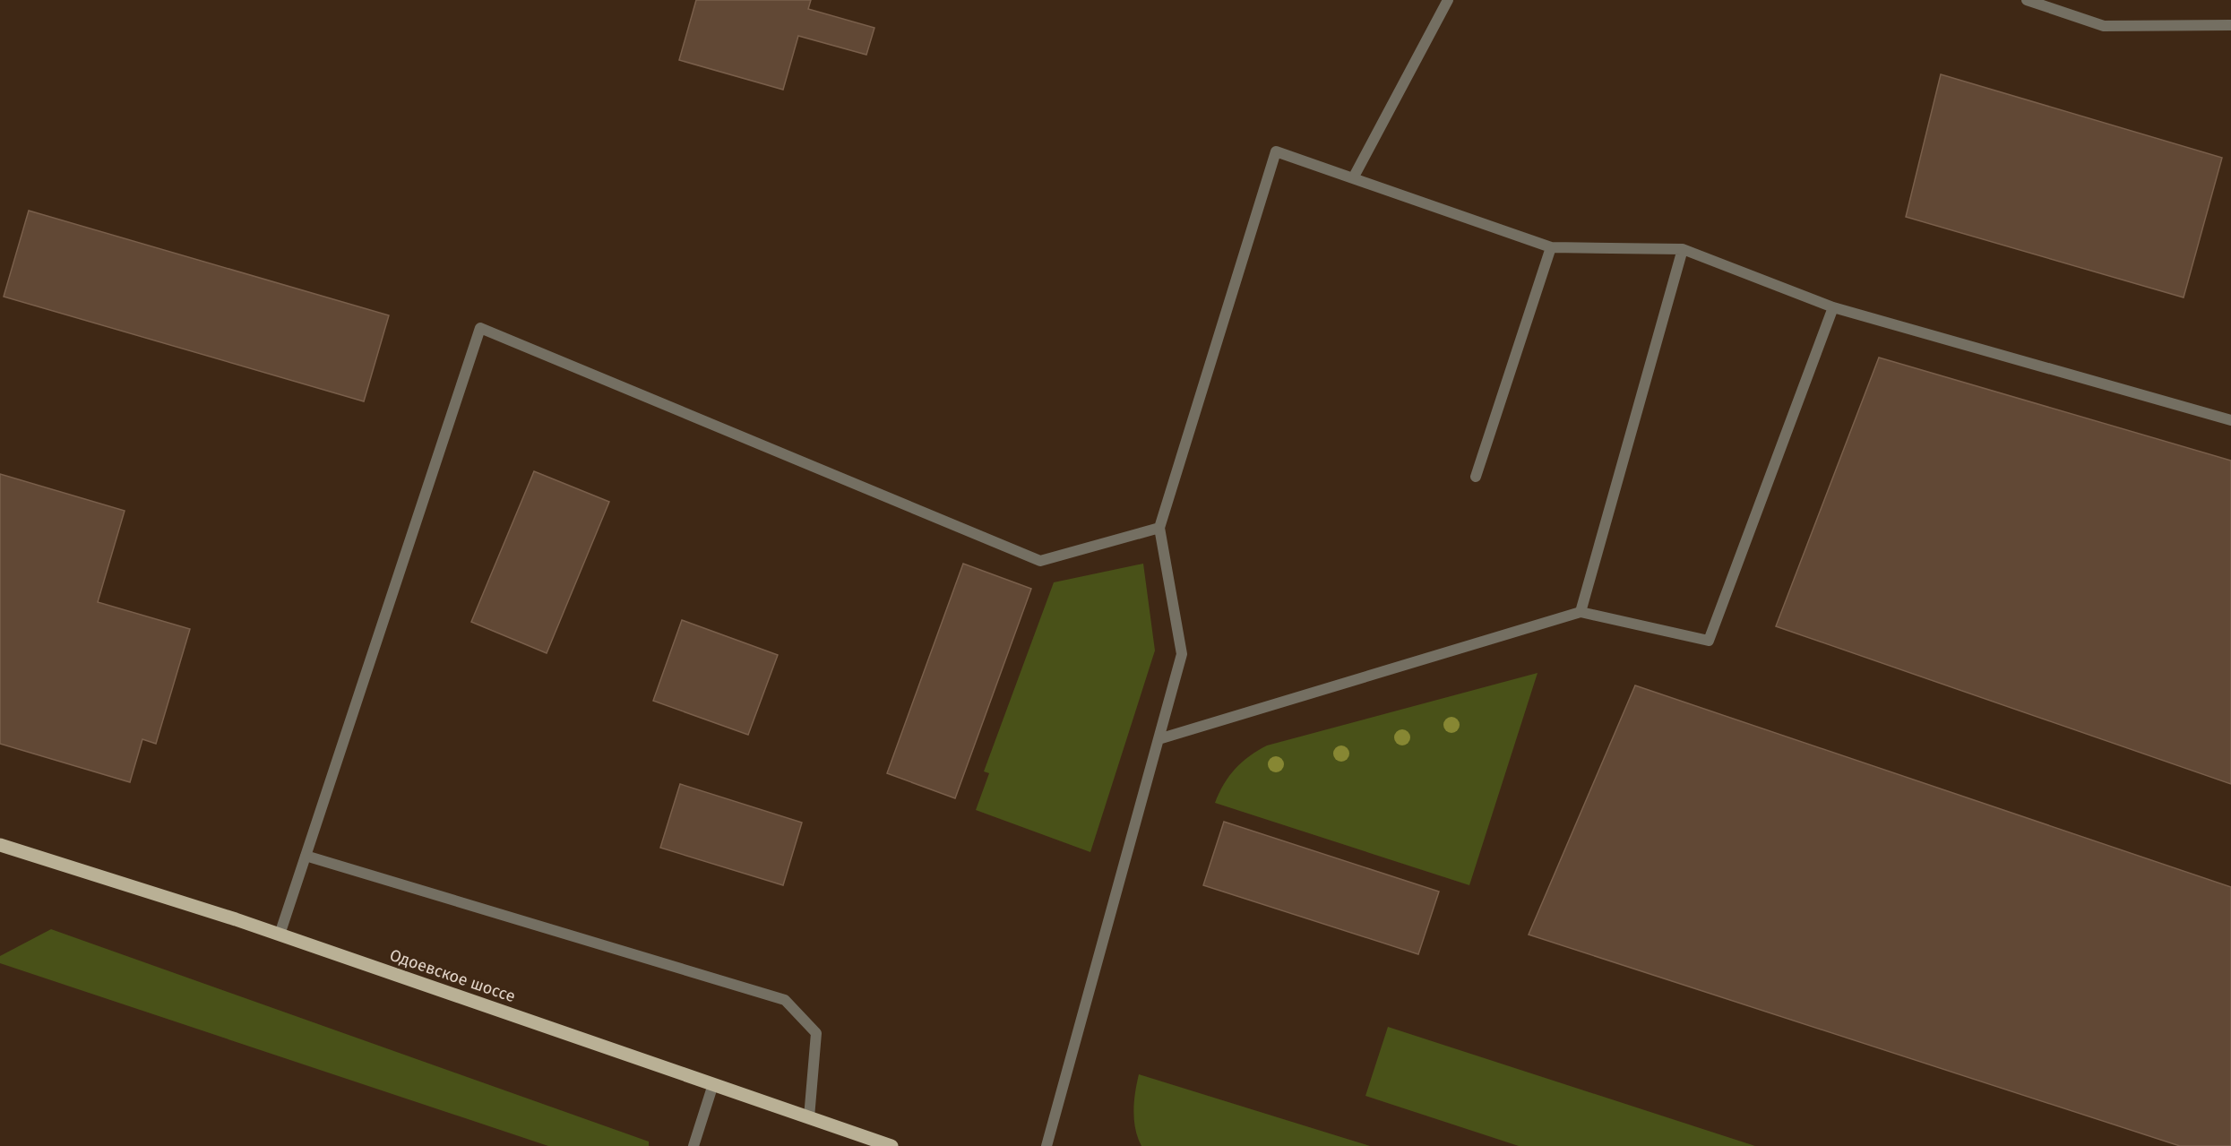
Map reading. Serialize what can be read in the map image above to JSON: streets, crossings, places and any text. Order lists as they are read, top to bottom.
{
  "streets": {
    "main road": ["Одоевское шоссе"]
  }
}
